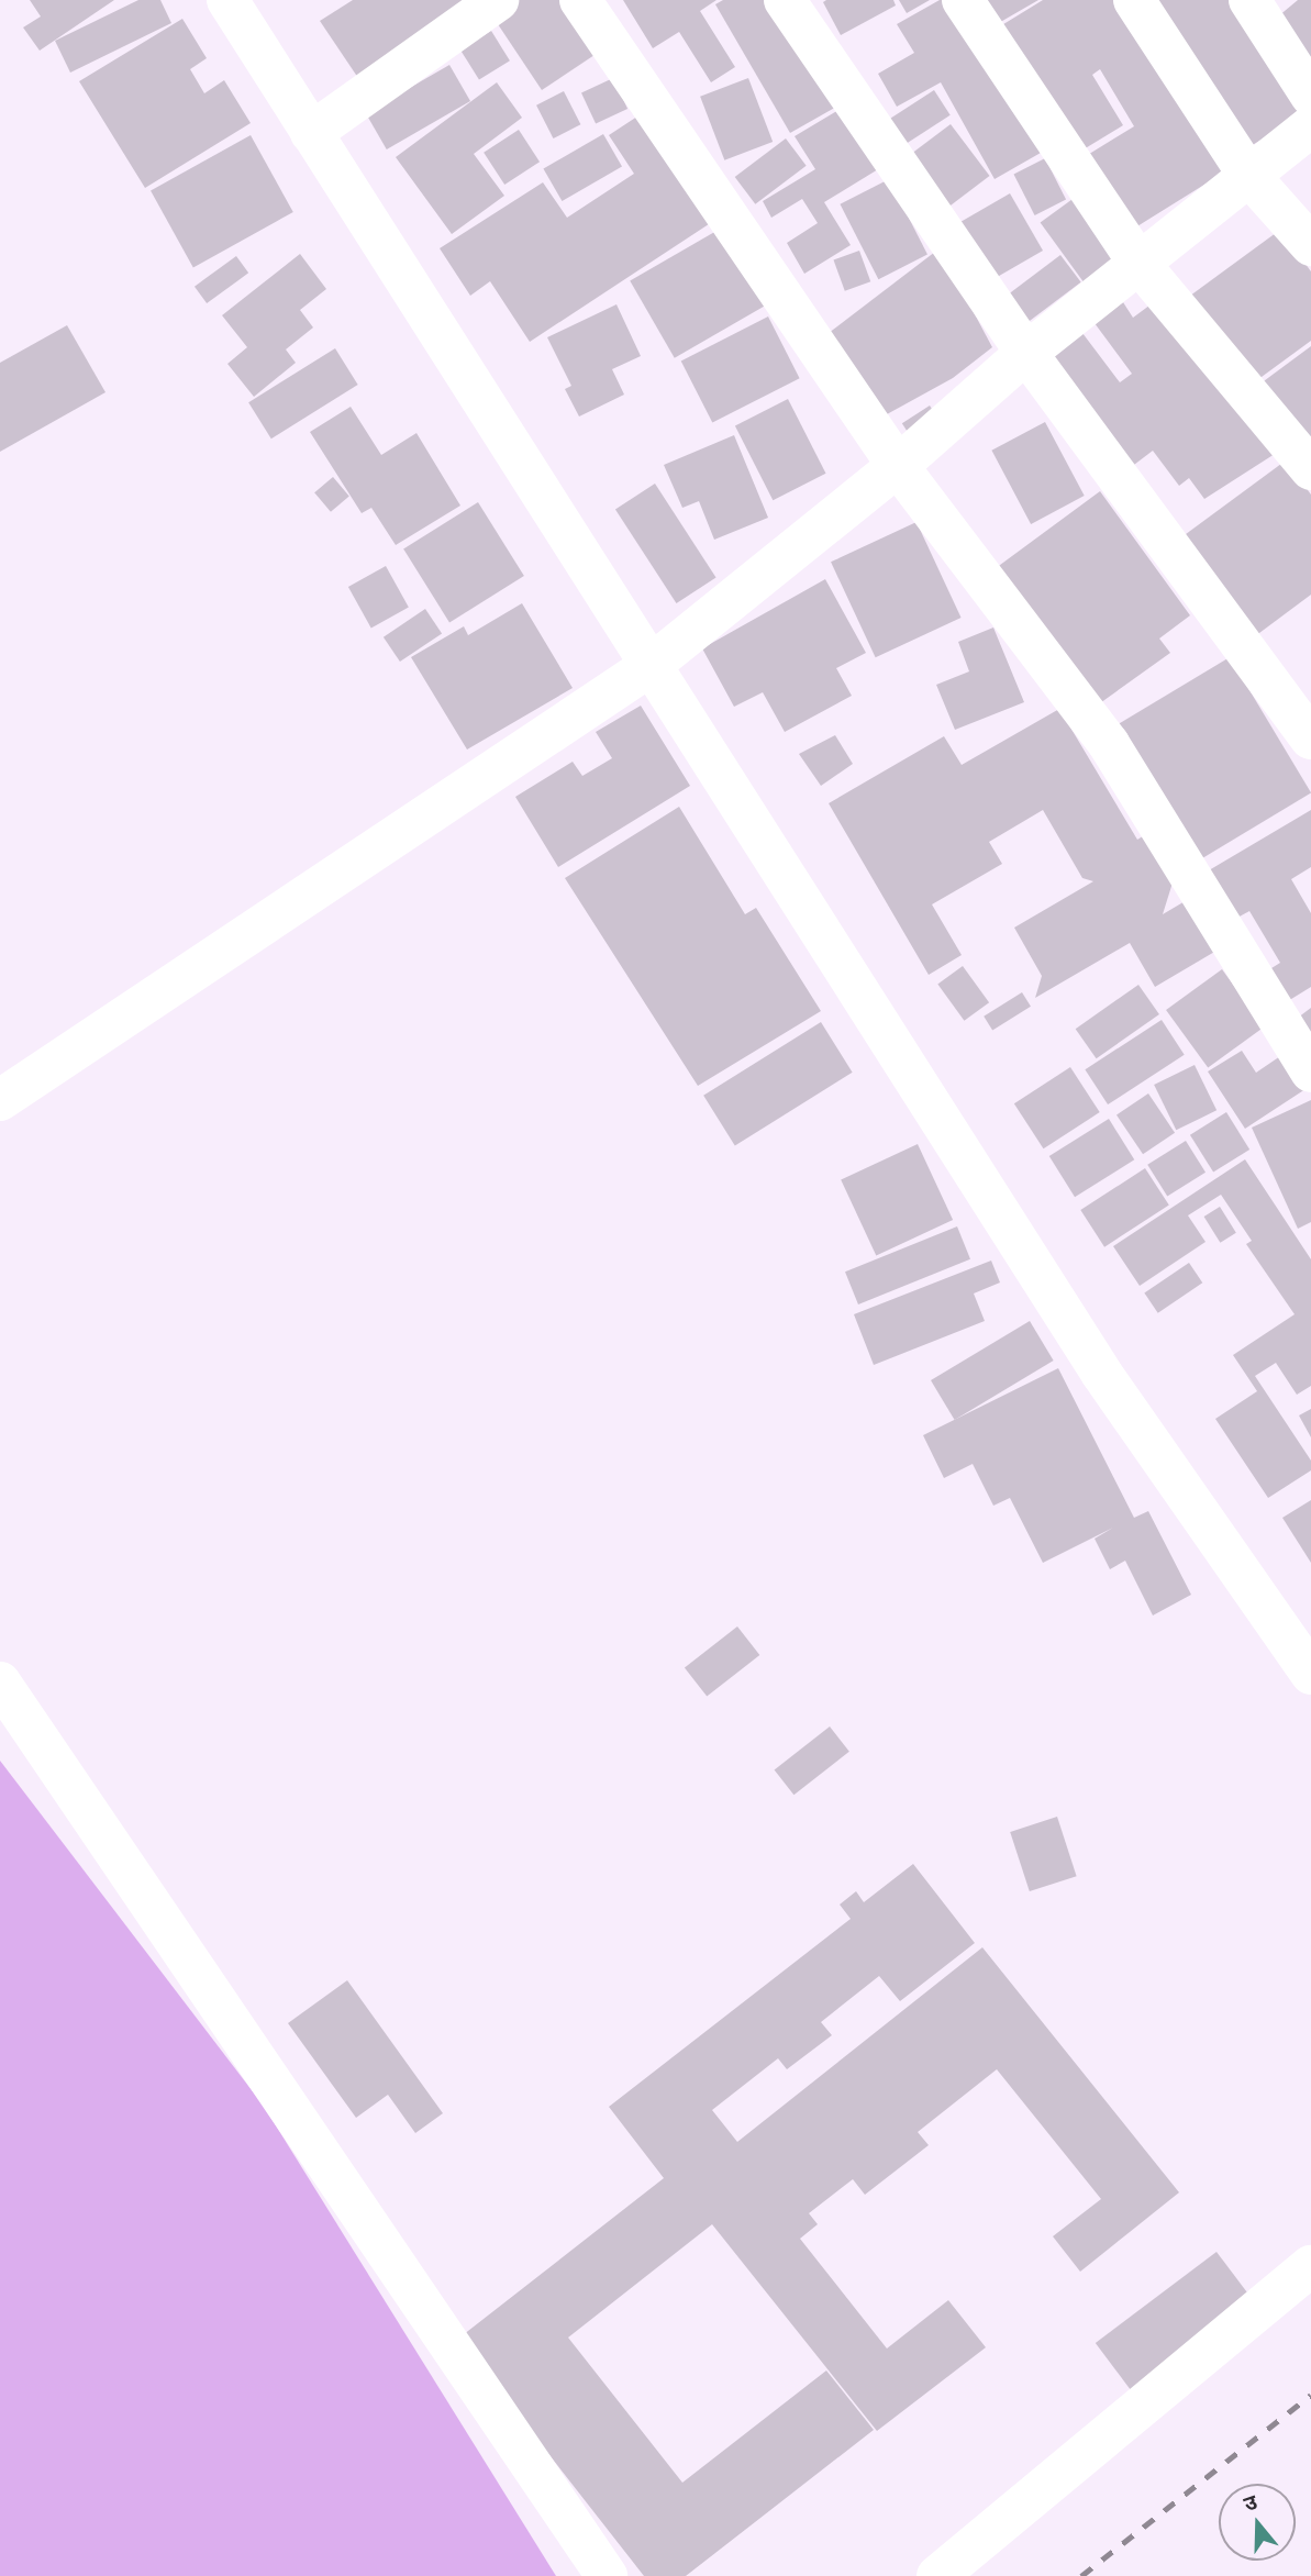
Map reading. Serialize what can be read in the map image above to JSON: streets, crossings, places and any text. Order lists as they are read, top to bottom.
{
  "north": "top"
}
